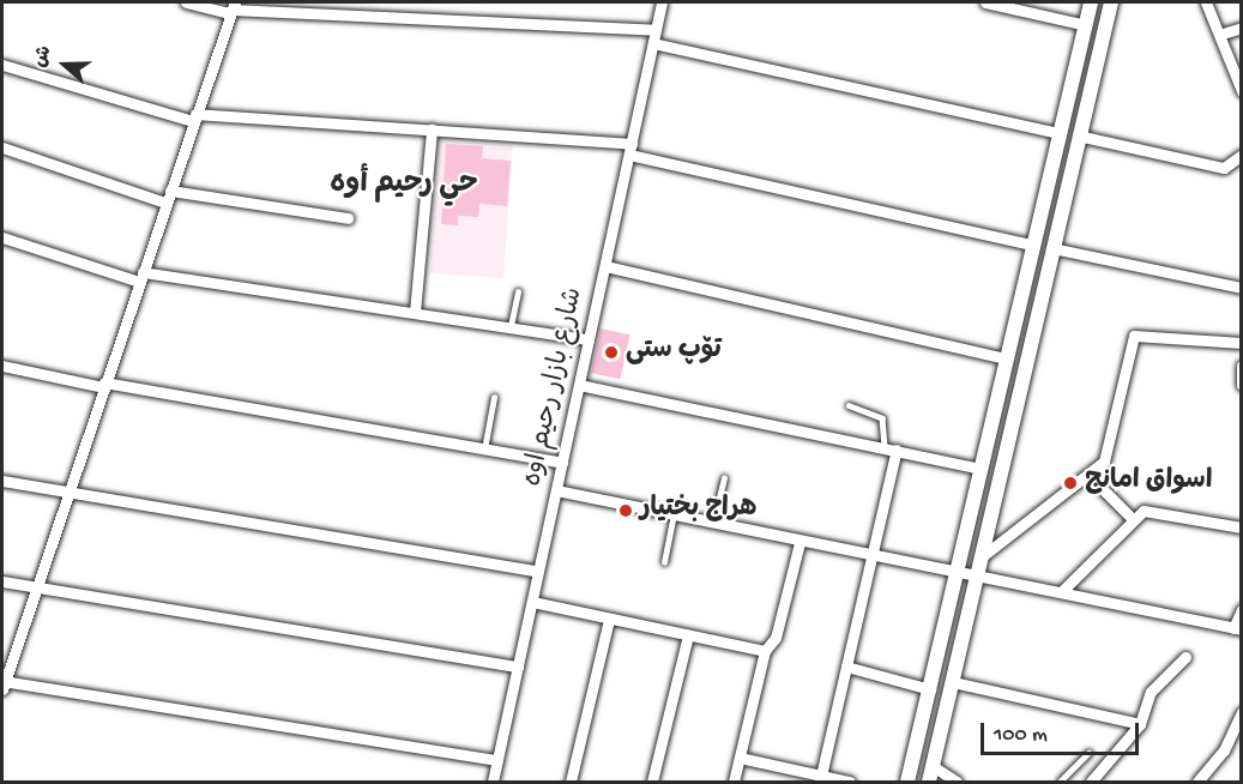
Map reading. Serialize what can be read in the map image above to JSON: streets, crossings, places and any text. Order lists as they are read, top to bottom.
{
  "streets": {
    "street": ["شارع بازار رحيم اوه"]
  },
  "districts": ["حي رحيم أوه"],
  "places": ["تۆپ ستی", "اسواق امانج", "هراج بختيار"],
  "scale_bar": "100 m",
  "north": "left"
}
